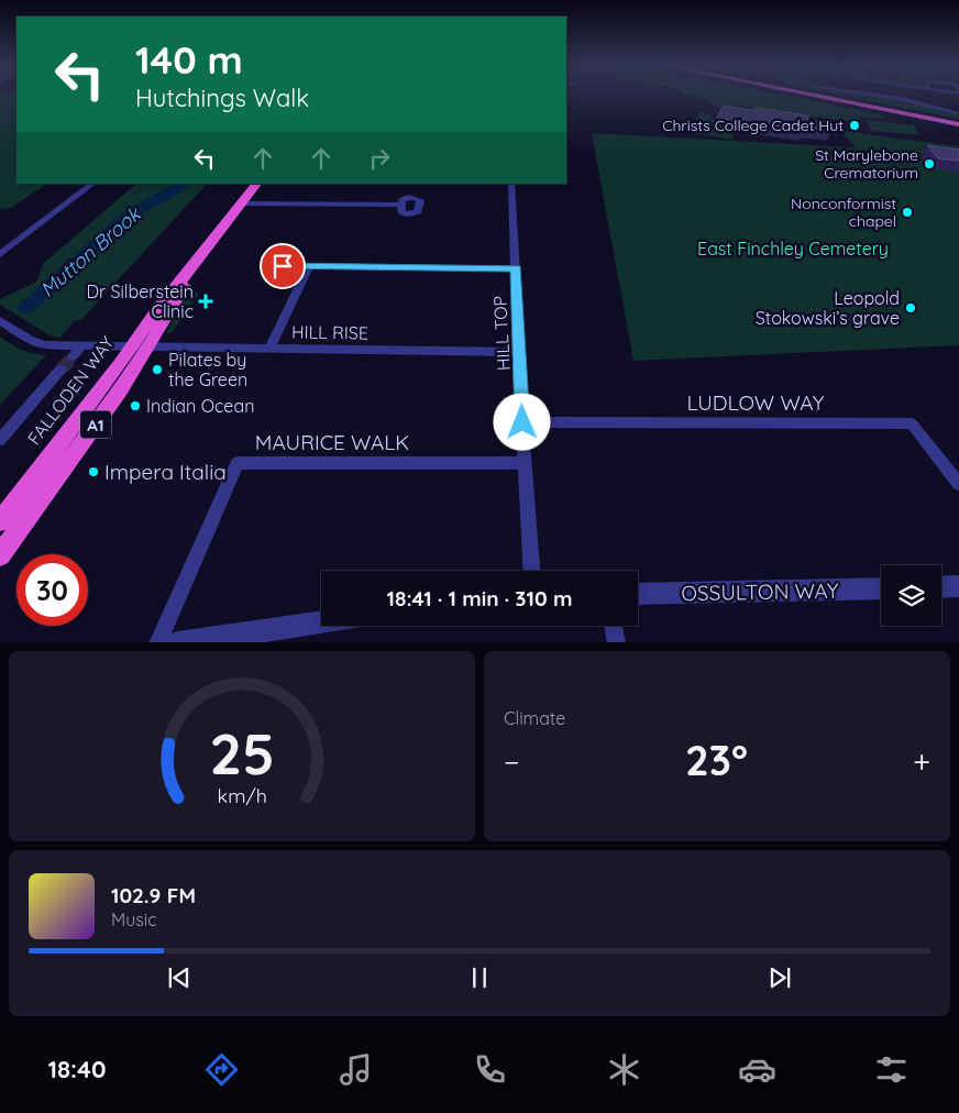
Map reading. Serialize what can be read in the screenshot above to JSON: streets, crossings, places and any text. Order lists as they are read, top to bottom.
{
  "streets": {
    "highway": ["FALLODEN WAY", "A1"],
    "street": [
      "HILL RISE",
      "HILL TOP",
      "LUDLOW WAY",
      "MAURICE WALK",
      "OSSULTON WAY"
    ]
  },
  "crossings": [
    ["HILL RISE", "HILL TOP"],
    ["HILL RISE", "FALLODEN WAY"],
    ["HILL TOP", "LUDLOW WAY"],
    ["HILL TOP", "MAURICE WALK"]
  ],
  "water": ["Mutton Brook"],
  "parks": ["East Finchley Cemetery"],
  "places": {
    "other": [
      "Christs College Cadet Hut",
      "St Marylebone Crematorium",
      "Nonconformist chapel",
      "Leopold Stokowski’s grave",
      "Pilates by the Green",
      "Indian Ocean",
      "Impera Italia"
    ],
    "health": ["Dr Silberstein Clinic"]
  },
  "page": {
    "turn": ["140 m", "Hutchings Walk"],
    "limit": "30",
    "trip": "18:41 · 1 min · 310 m",
    "tile": "Climate",
    "heat": ["−", "23°", "+"],
    "song": ["102.9 FM", "Music"],
    "tabs": "18:40",
    "gauge": ["25", "km/h"]
  }
}
